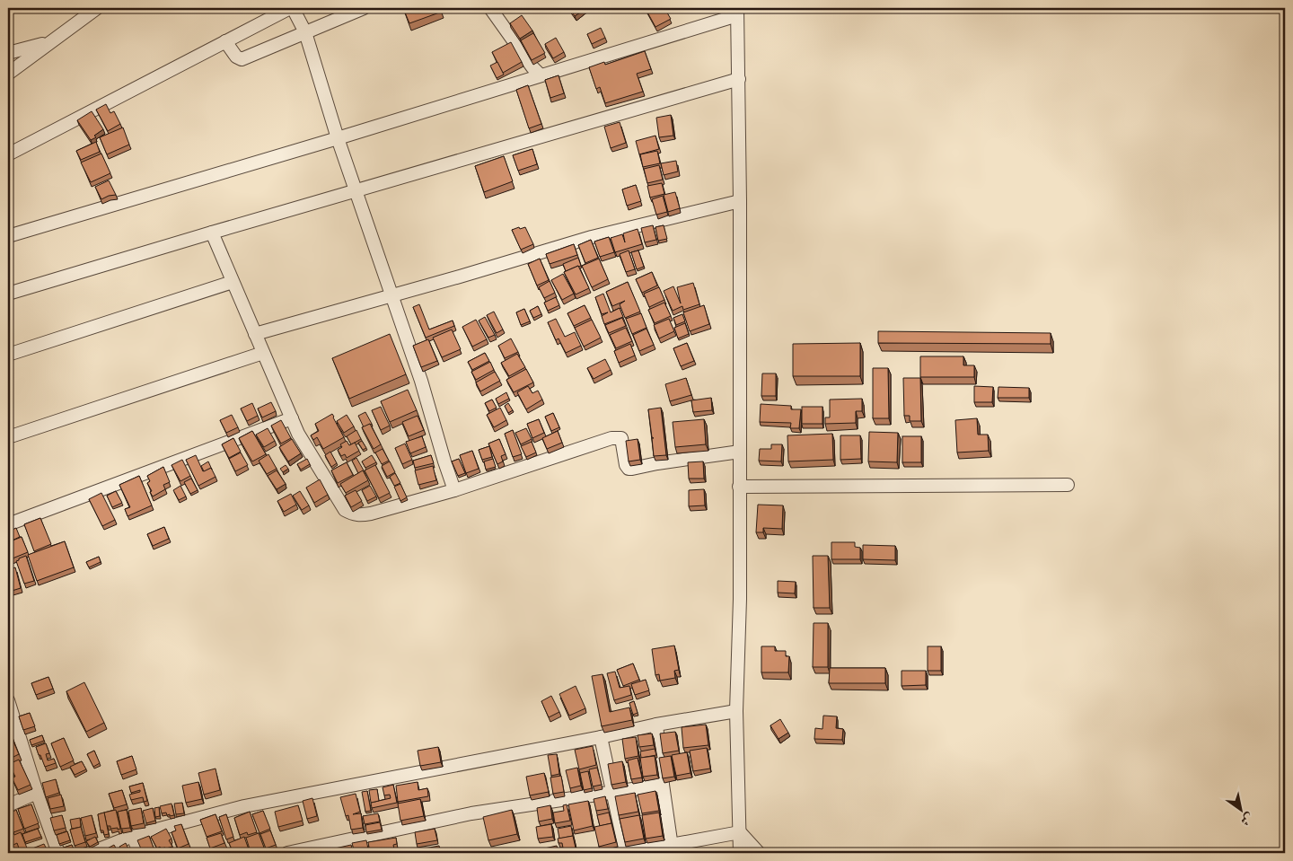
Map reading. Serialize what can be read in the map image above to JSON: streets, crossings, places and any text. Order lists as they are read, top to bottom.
{
  "north": "bottom right"
}
